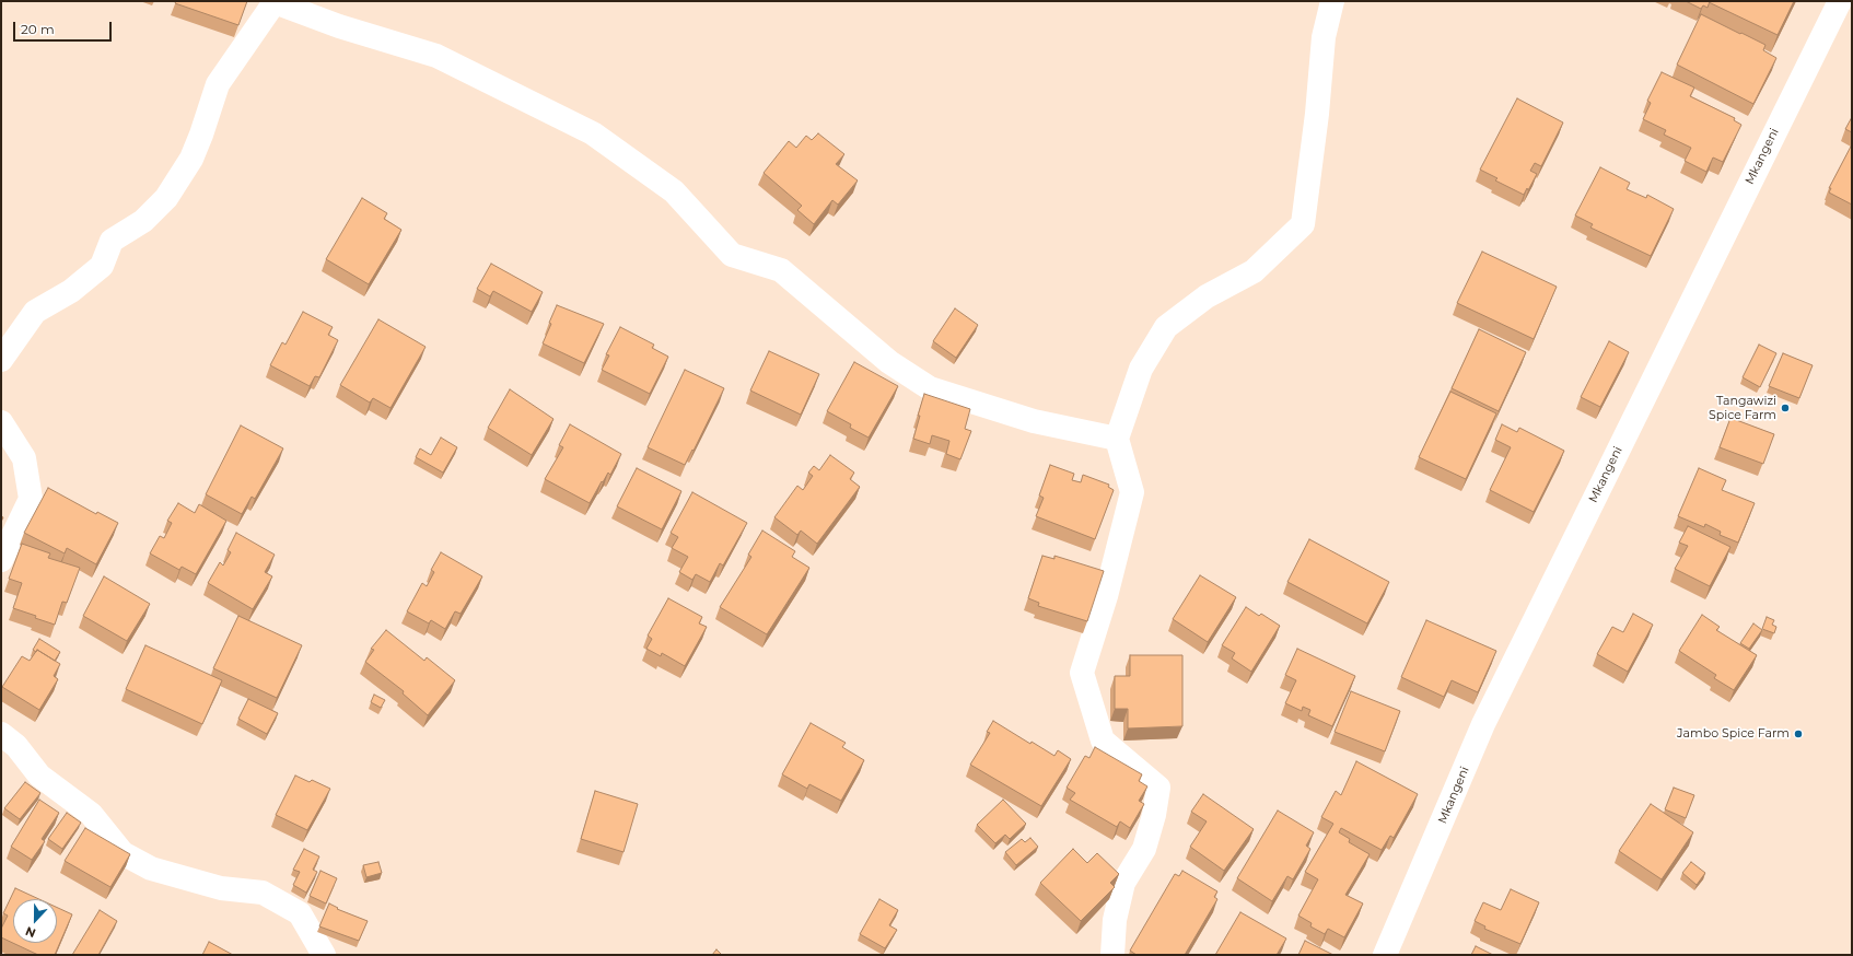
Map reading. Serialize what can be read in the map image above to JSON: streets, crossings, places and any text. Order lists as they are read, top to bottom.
{
  "streets": {
    "street": ["Mkangeni"]
  },
  "places": ["Tangawizi Spice Farm", "Jambo Spice Farm"],
  "scale_bar": "20 m",
  "north": "bottom"
}
